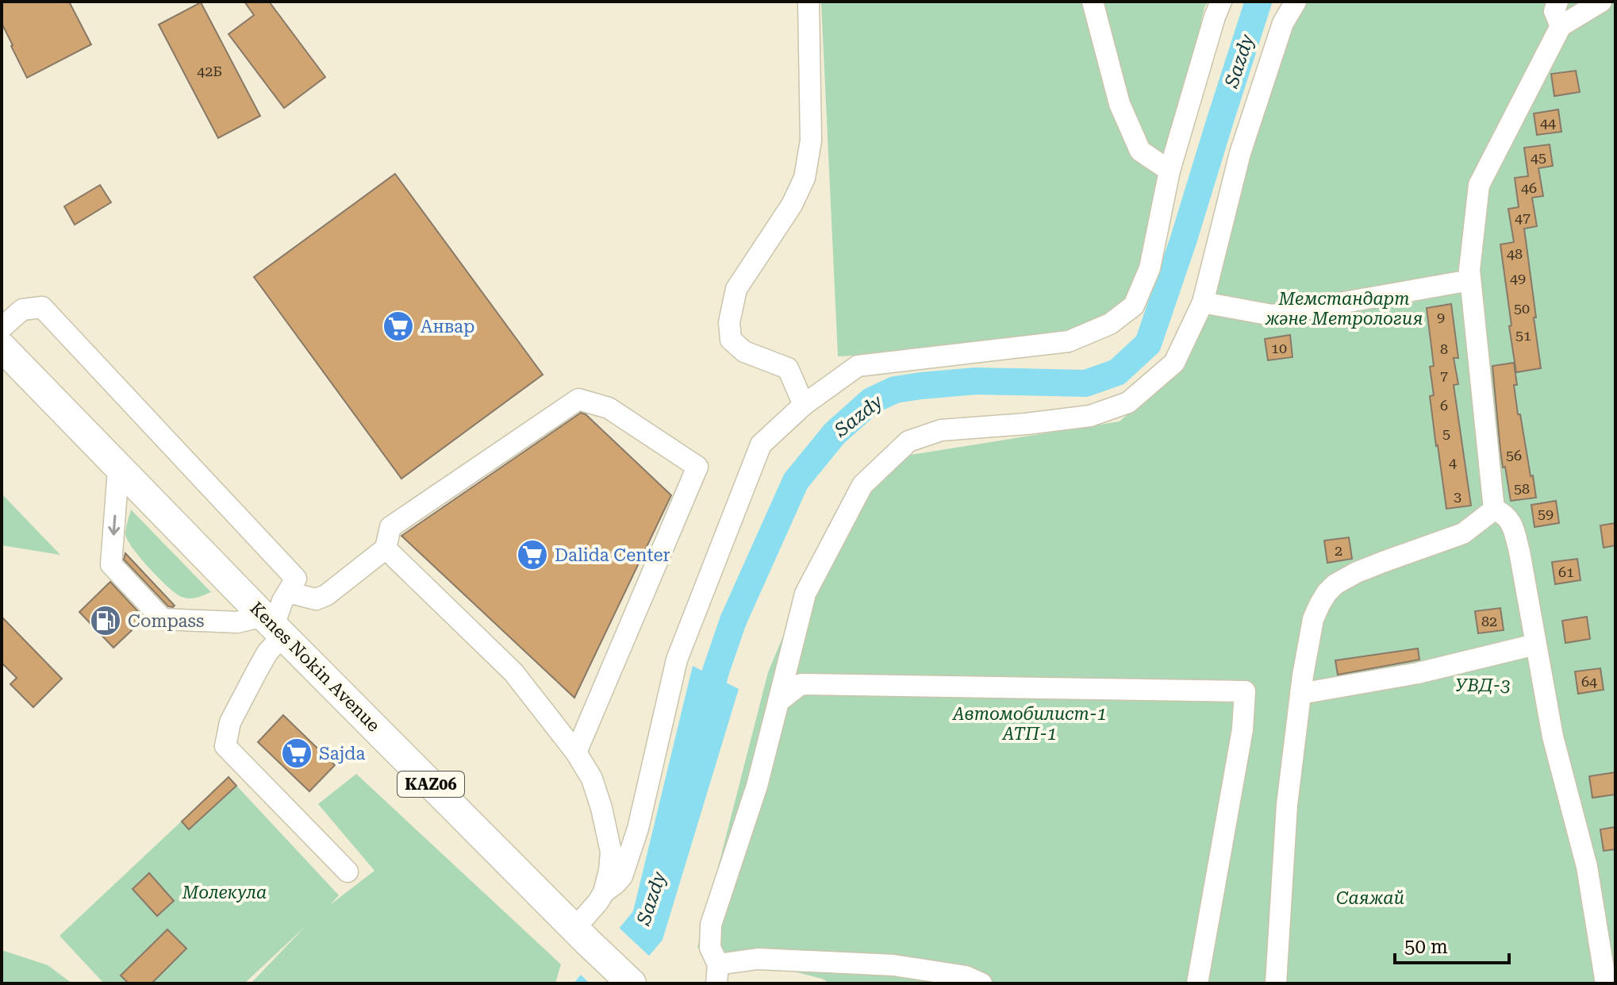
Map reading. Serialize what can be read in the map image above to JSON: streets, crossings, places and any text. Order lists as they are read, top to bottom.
{
  "streets": {
    "highway": ["Kenes Nokin Avenue", "KАZ06"]
  },
  "water": ["Sazdy"],
  "parks": [
    "Мемстандарт және Метрология",
    "УВД-3",
    "Автомобилист-1 АТП-1",
    "Молекула",
    "Саяжай"
  ],
  "places": {
    "supermarket": ["Анвар", "Dalida Center", "Sajda"],
    "fuel station": ["Compass"]
  },
  "house_numbers": [
    "42Б",
    "44",
    "45",
    "46",
    "47",
    "48",
    "49",
    "50",
    "9",
    "51",
    "10",
    "8",
    "7",
    "6",
    "5",
    "56",
    "4",
    "58",
    "3",
    "59",
    "2",
    "61",
    "82",
    "64"
  ],
  "scale_bar": "50 m"
}
